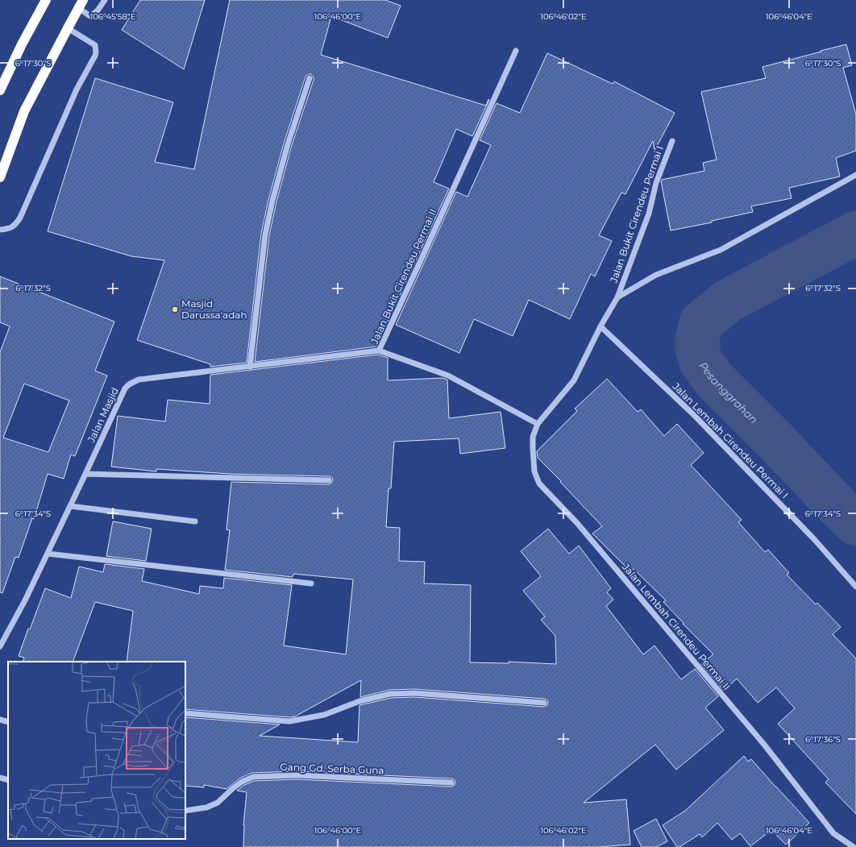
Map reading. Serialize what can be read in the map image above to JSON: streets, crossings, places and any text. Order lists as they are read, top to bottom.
{
  "streets": {
    "street": [
      "Jalan Bukit Cirendeu Permai I",
      "Jalan Bukit Cirendeu Permai II",
      "Jalan Masjid",
      "Jalan Lembah Cirendeu Permai I",
      "Jalan Lembah Cirendeu Permai II",
      "Gang Gd. Serba Guna"
    ]
  },
  "crossings": [
    ["Jalan Bukit Cirendeu Permai I", "Jalan Bukit Cirendeu Permai II"],
    ["Jalan Bukit Cirendeu Permai I", "Jalan Lembah Cirendeu Permai I"],
    ["Jalan Bukit Cirendeu Permai I", "Jalan Lembah Cirendeu Permai II"],
    ["Jalan Bukit Cirendeu Permai II", "Jalan Masjid"],
    ["Jalan Bukit Cirendeu Permai II", "Jalan Lembah Cirendeu Permai II"]
  ],
  "water": ["Pesanggrahan"],
  "places": ["Masjid Darussa'adah"],
  "coordinates": [
    "106°45'58\"E",
    "106°46'00\"E",
    "106°46'02\"E",
    "106°46'04\"E",
    "6°17'30\"S",
    "6°17'32\"S",
    "6°17'34\"S",
    "6°17'36\"S"
  ]
}
